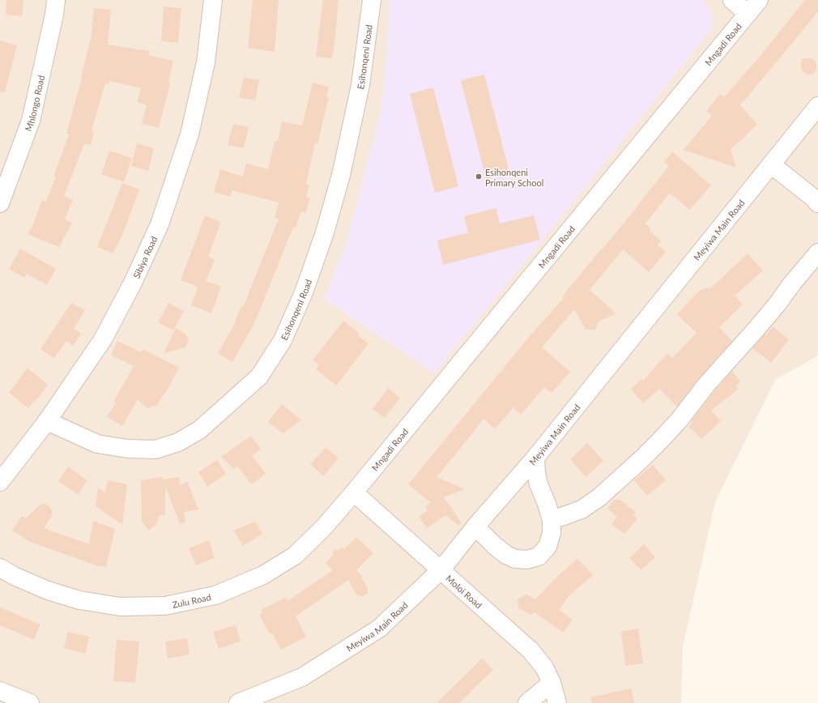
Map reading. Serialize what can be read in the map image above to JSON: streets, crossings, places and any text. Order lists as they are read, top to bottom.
{
  "streets": {
    "street": [
      "Mngadi Road",
      "Esihonqeni Road",
      "Mhlongo Road",
      "Meyiwa Main Road",
      "Sibiya Road",
      "Moloi Road",
      "Zulu Road"
    ]
  },
  "crossings": [
    ["Mngadi Road", "Moloi Road"],
    ["Mngadi Road", "Zulu Road"],
    ["Esihonqeni Road", "Sibiya Road"],
    ["Meyiwa Main Road", "Moloi Road"],
    ["Moloi Road", "Zulu Road"]
  ],
  "places": ["Esihonqeni Primary School"]
}
